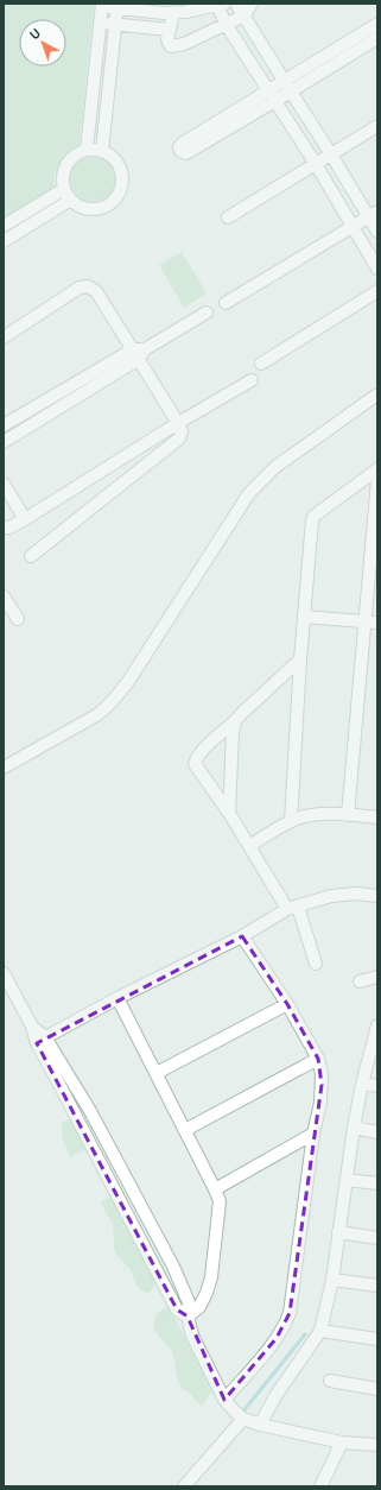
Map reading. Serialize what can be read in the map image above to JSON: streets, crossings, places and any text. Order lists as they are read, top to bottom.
{
  "north": "top left"
}
